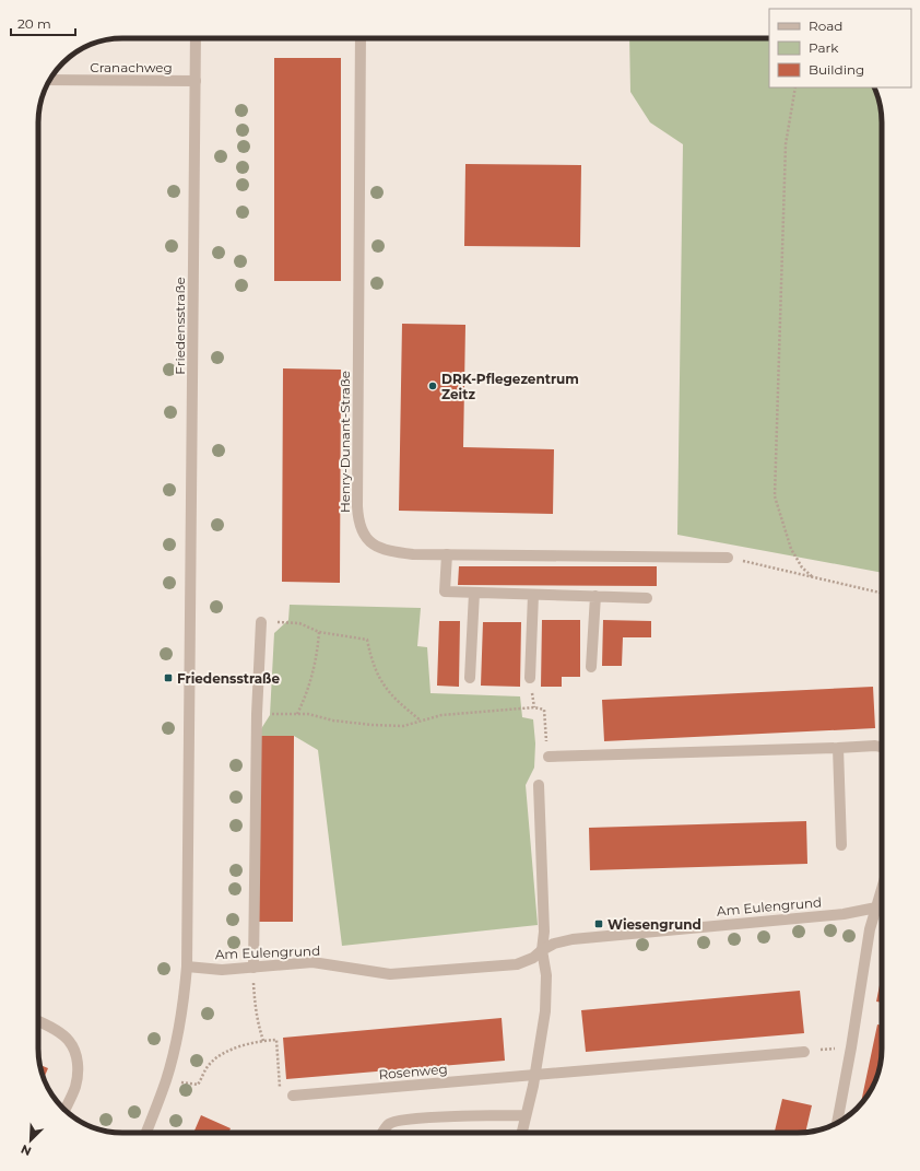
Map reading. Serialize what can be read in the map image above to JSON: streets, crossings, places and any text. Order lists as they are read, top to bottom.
{
  "streets": {
    "street": [
      "Cranachweg",
      "Friedensstraße",
      "Henry-Dunant-Straße",
      "Am Eulengrund",
      "Rosenweg"
    ]
  },
  "crossings": [
    ["Cranachweg", "Friedensstraße"],
    ["Friedensstraße", "Am Eulengrund"]
  ],
  "places": {
    "other": ["DRK-Pflegezentrum Zeitz"],
    "transit": ["Friedensstraße", "Wiesengrund"]
  },
  "legend": ["Road", "Park", "Building"],
  "scale_bar": "20 m",
  "north": "bottom left"
}
